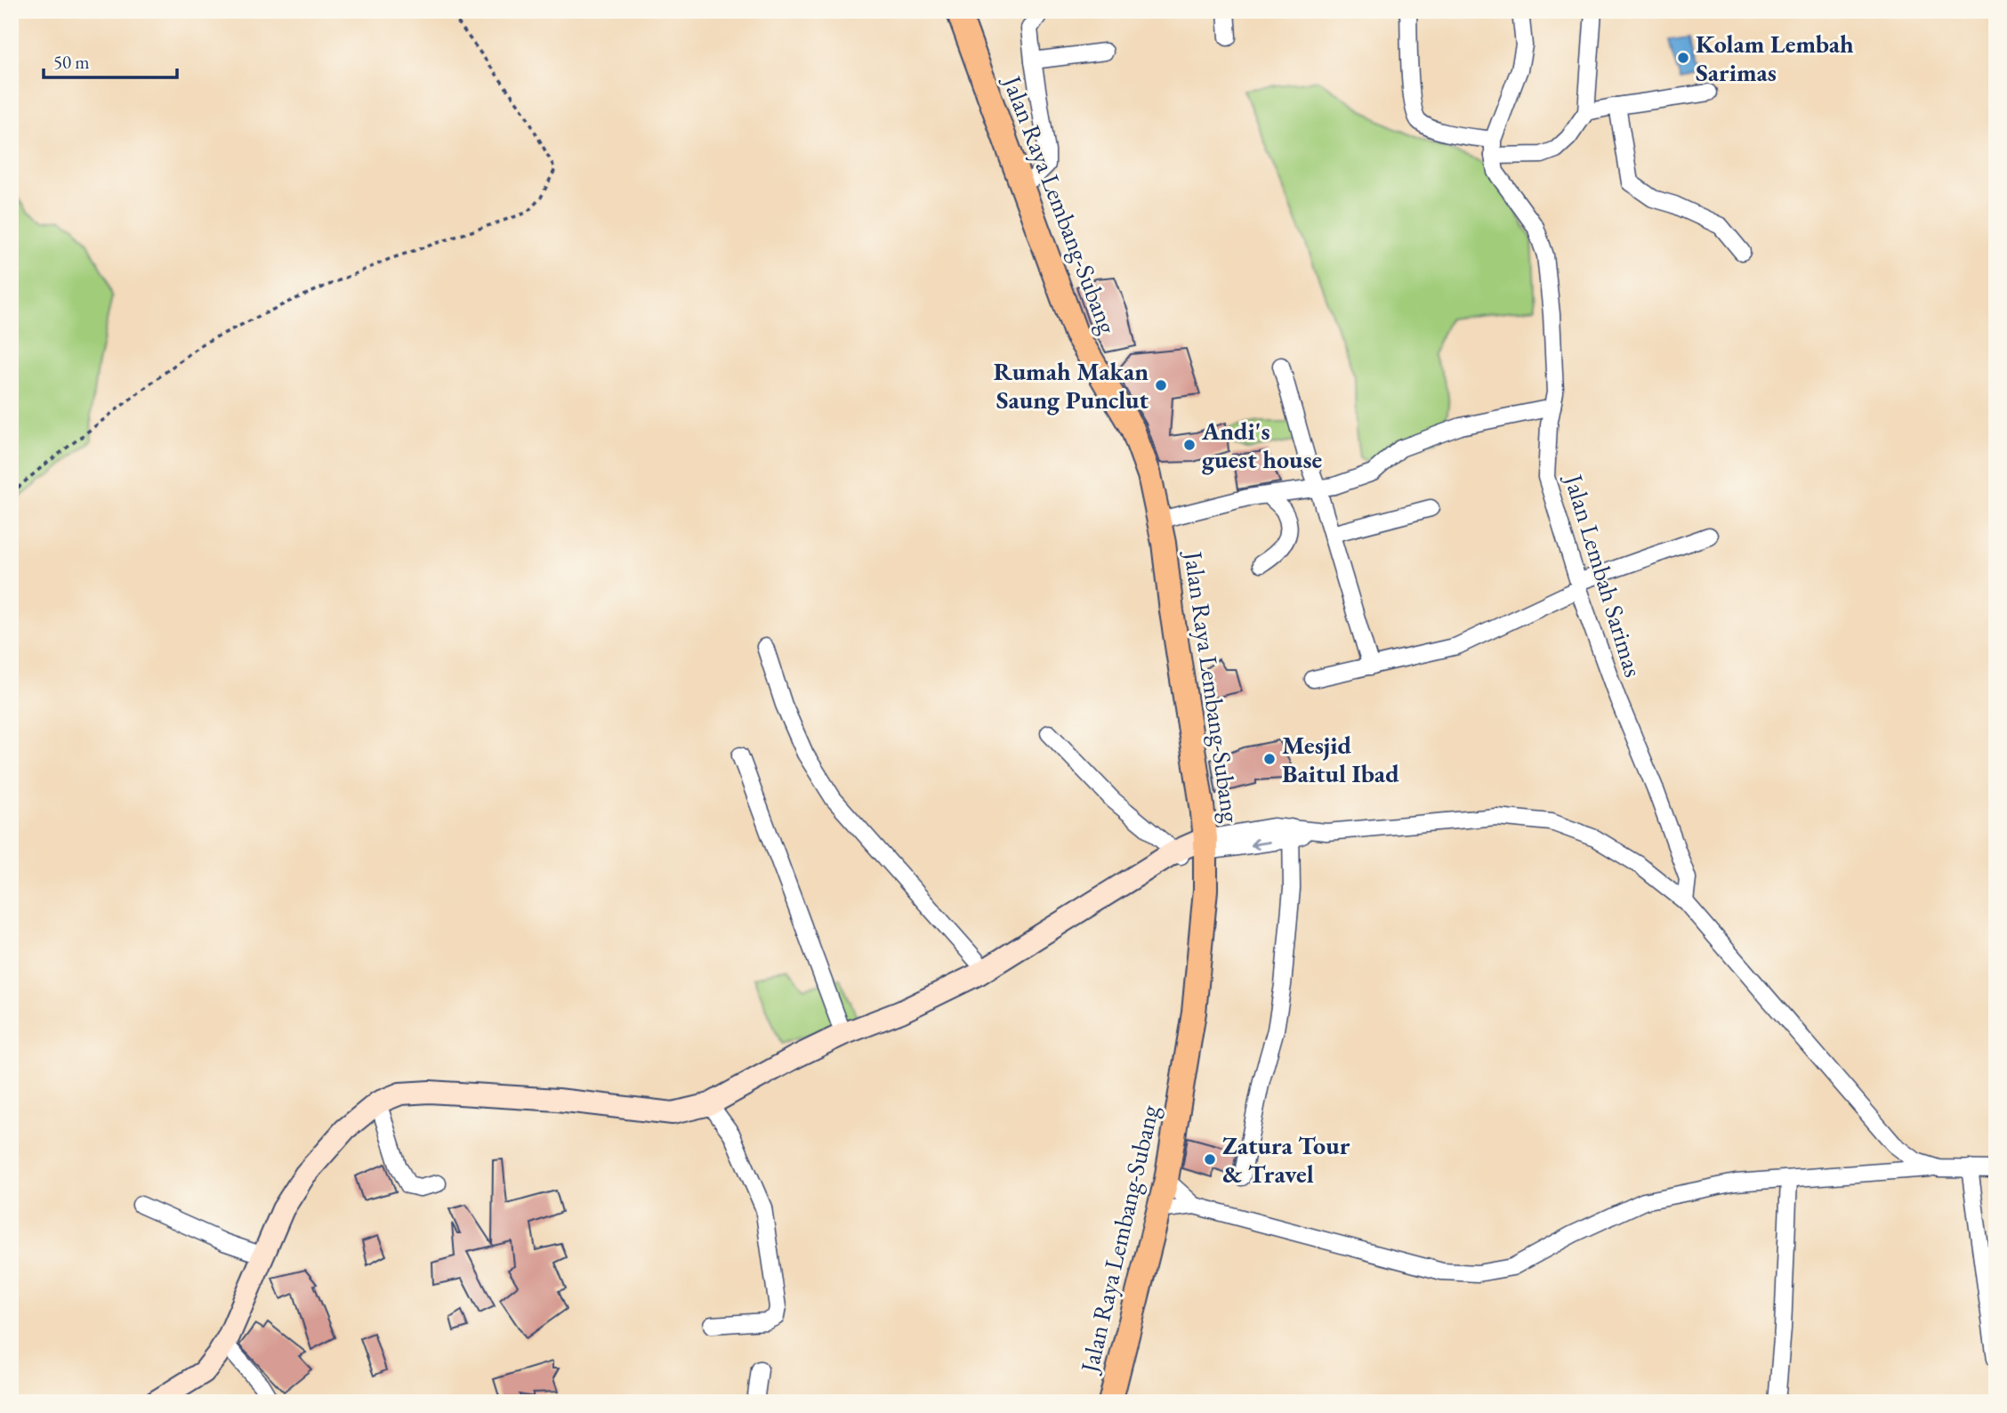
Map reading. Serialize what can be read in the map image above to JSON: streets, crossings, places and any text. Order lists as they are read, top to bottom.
{
  "streets": {
    "main road": ["Jalan Raya Lembang-Subang"],
    "street": ["Jalan Lembah Sarimas"]
  },
  "places": [
    "Kolam Lembah Sarimas",
    "Rumah Makan Saung Punclut",
    "Andi's guest house",
    "Mesjid Baitul Ibad",
    "Zatura Tour & Travel"
  ],
  "scale_bar": "50 m"
}
